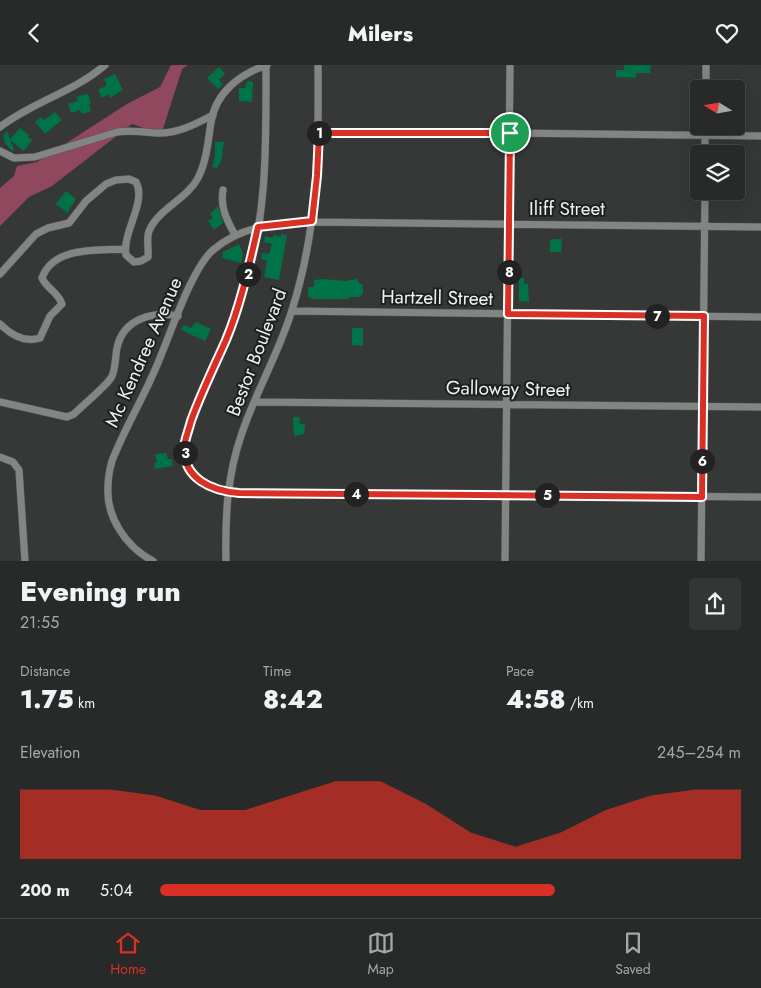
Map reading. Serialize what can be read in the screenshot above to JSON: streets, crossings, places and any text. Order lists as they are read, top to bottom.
{
  "streets": {
    "street": [
      "Iliff Street",
      "Hartzell Street",
      "Mc Kendree Avenue",
      "Bestor Boulevard",
      "Galloway Street"
    ]
  },
  "crossings": [
    ["Iliff Street", "Mc Kendree Avenue"],
    ["Iliff Street", "Bestor Boulevard"],
    ["Hartzell Street", "Bestor Boulevard"],
    ["Mc Kendree Avenue", "Bestor Boulevard"],
    ["Bestor Boulevard", "Galloway Street"]
  ],
  "north": "left",
  "page": {
    "header": "Milers",
    "pins": [
      "1",
      "8",
      "2",
      "7",
      "3",
      "6",
      "4",
      "5"
    ],
    "heading": ["Evening run", "21:55"],
    "stats": [
      ["Distance", "1.75 km"],
      ["Time", "8:42"],
      ["Pace", "4:58 /km"]
    ],
    "chart": ["Elevation", "245–254 m"],
    "list": [
      {
        "name": "200 m",
        "note": "5:04"
      }
    ],
    "tabs": ["Home", "Map", "Saved"]
  }
}
